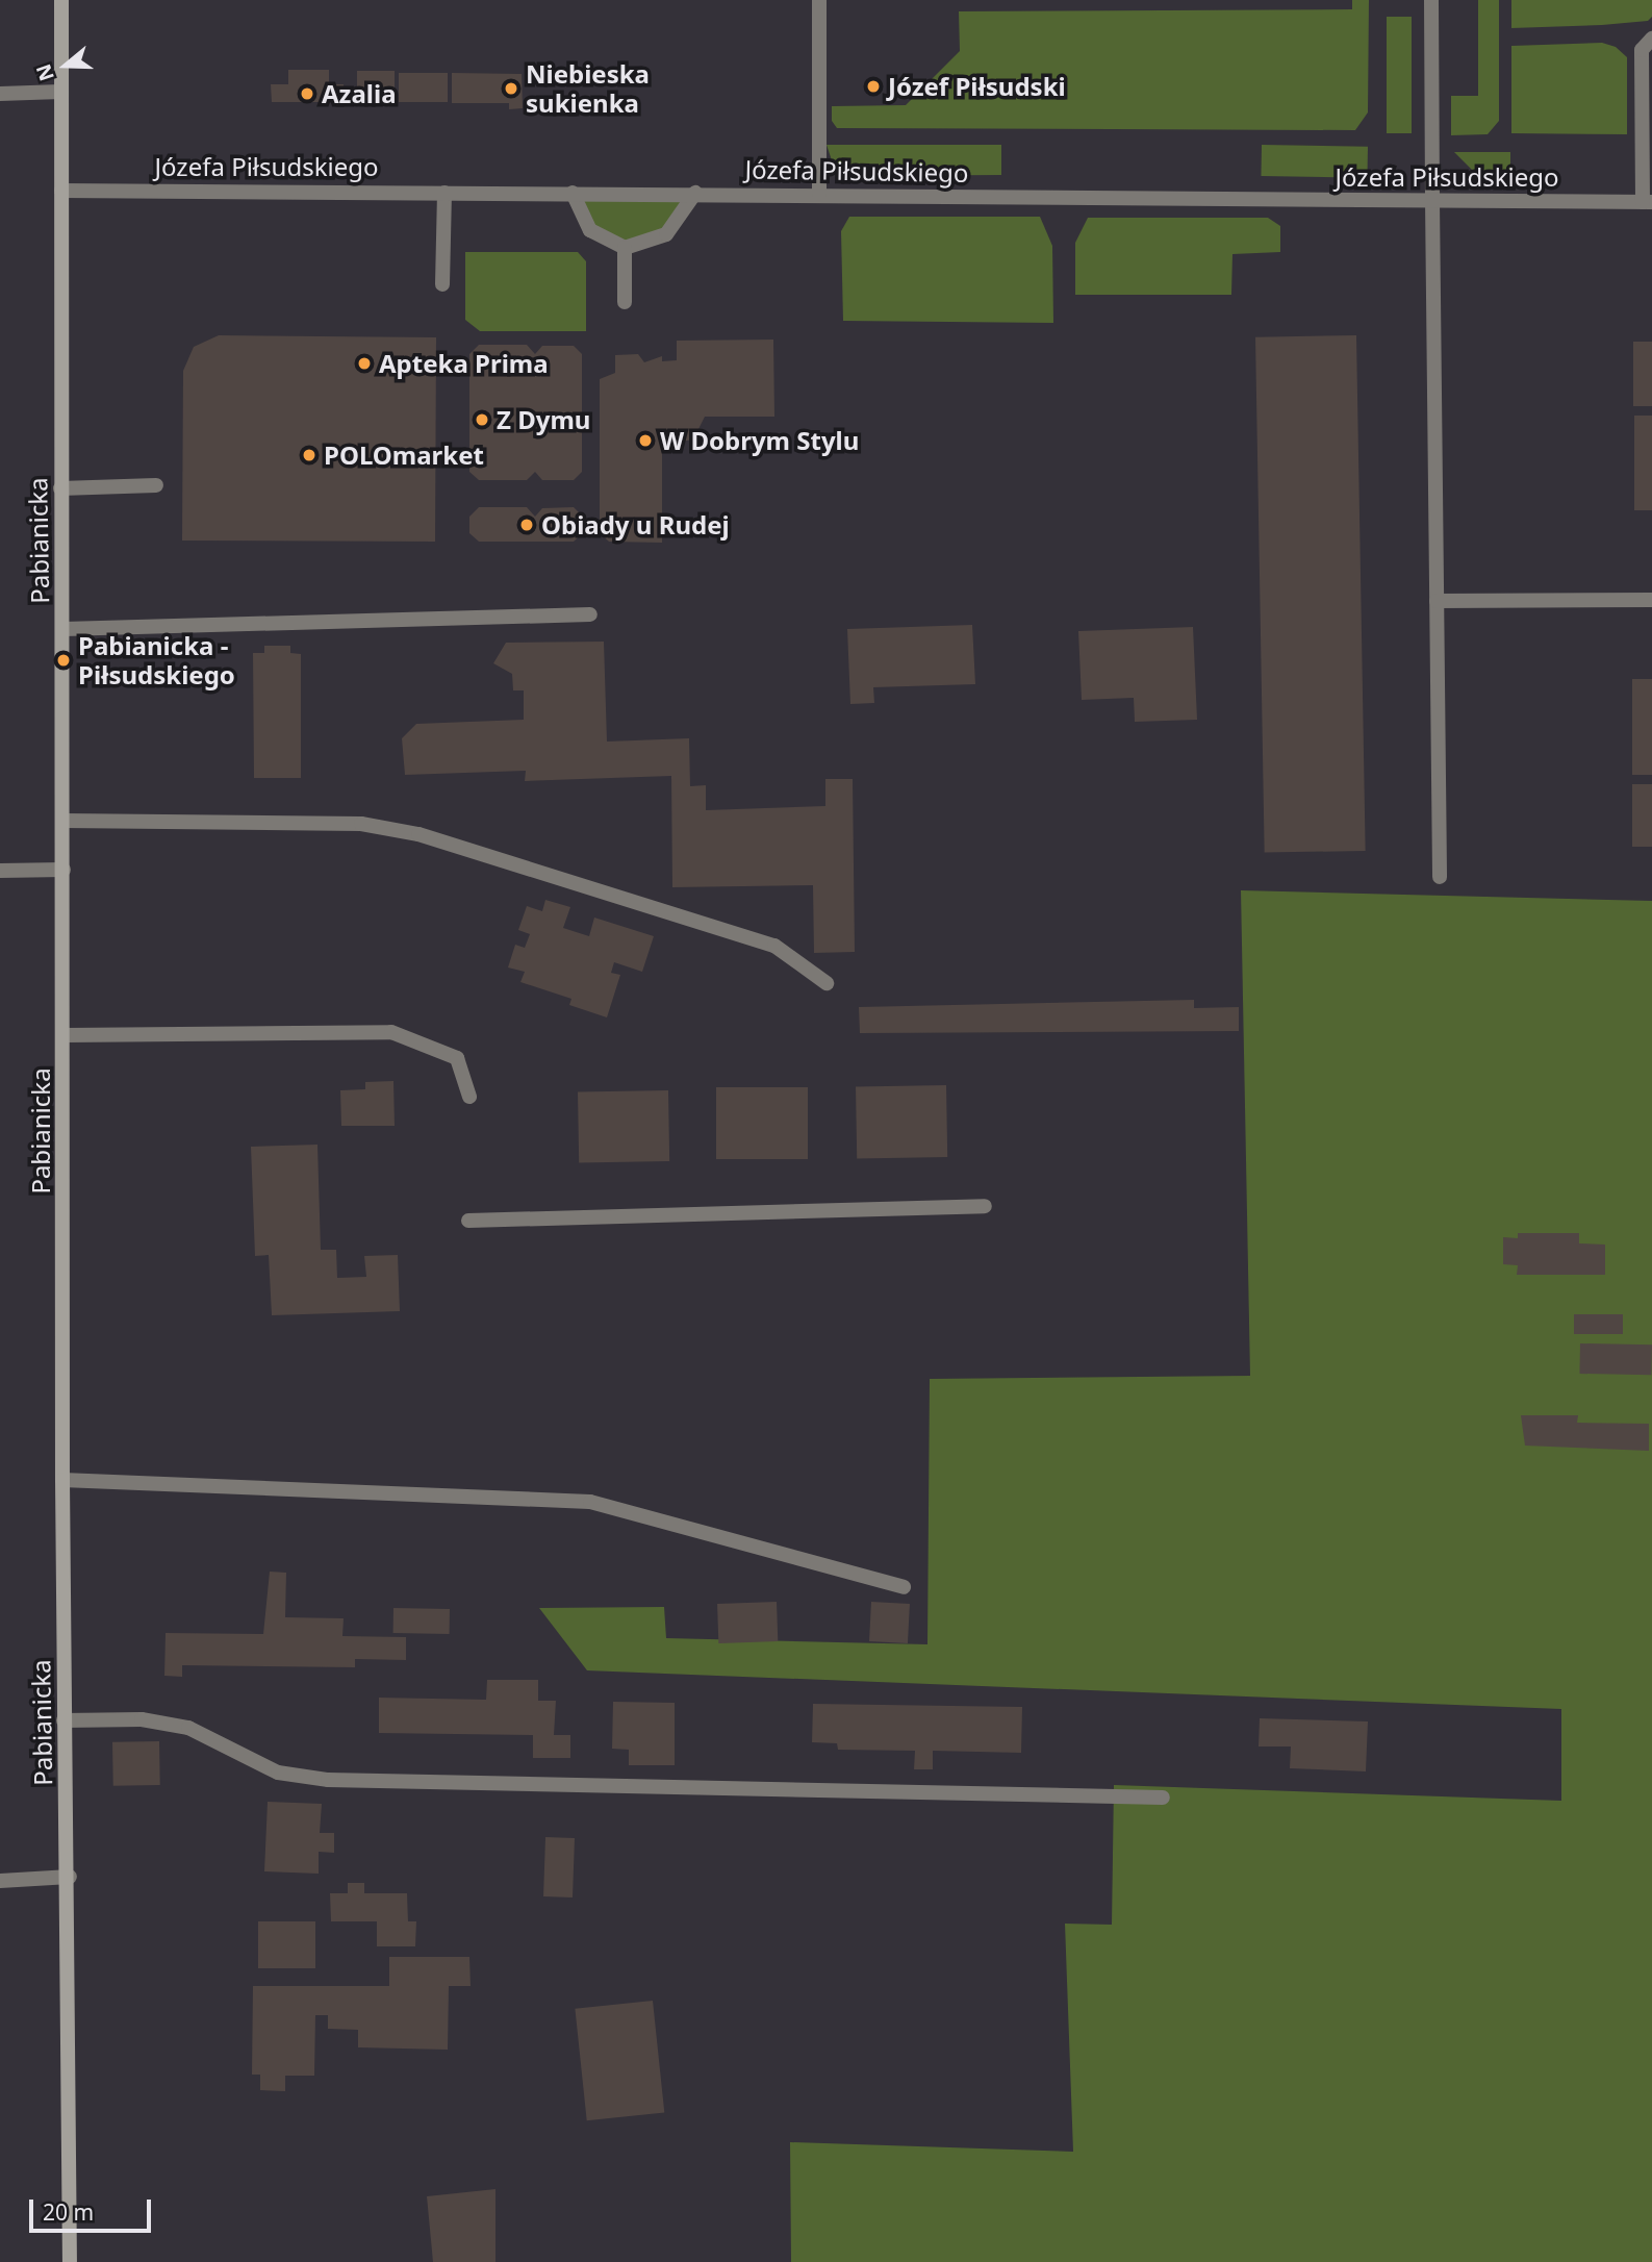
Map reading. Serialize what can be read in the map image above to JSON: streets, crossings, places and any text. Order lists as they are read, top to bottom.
{
  "streets": {
    "street": ["Józefa Piłsudskiego", "Pabianicka"]
  },
  "crossings": [
    ["Józefa Piłsudskiego", "Pabianicka"]
  ],
  "places": [
    "Józef Piłsudski",
    "Niebieska sukienka",
    "Azalia",
    "Apteka Prima",
    "Z Dymu",
    "W Dobrym Stylu",
    "POLOmarket",
    "Obiady u Rudej",
    "Pabianicka - Piłsudskiego"
  ],
  "scale_bar": "20 m",
  "north": "left"
}
